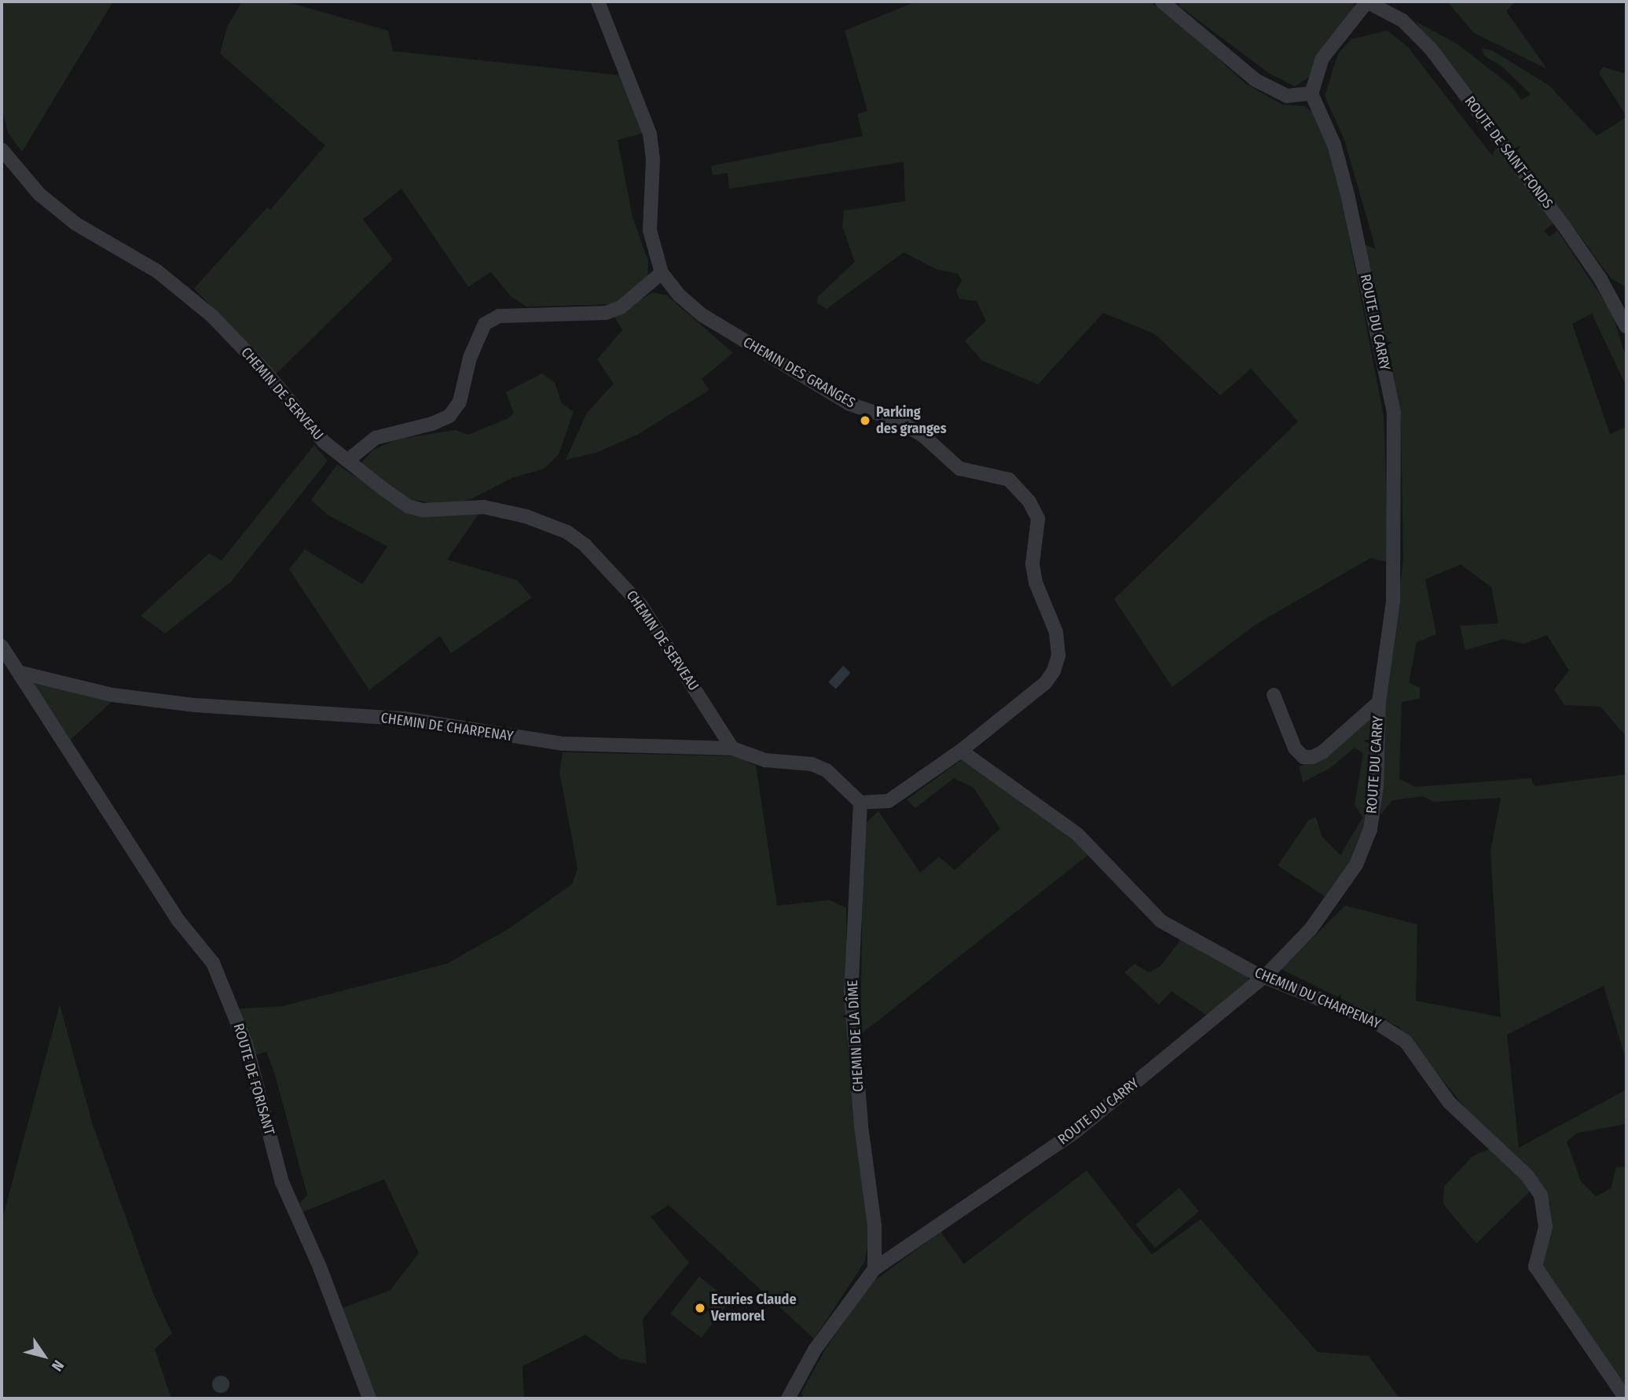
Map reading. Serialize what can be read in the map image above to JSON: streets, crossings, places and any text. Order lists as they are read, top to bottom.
{
  "streets": {
    "street": [
      "ROUTE DE SAINT-FONDS",
      "ROUTE DU CARRY",
      "CHEMIN DES GRANGES",
      "CHEMIN DE SERVEAU",
      "CHEMIN DE CHARPENAY",
      "CHEMIN DU CHARPENAY",
      "CHEMIN DE LA DÎME",
      "ROUTE DE FORISANT"
    ]
  },
  "crossings": [
    ["ROUTE DU CARRY", "CHEMIN DU CHARPENAY"],
    ["ROUTE DU CARRY", "CHEMIN DE LA DÎME"],
    ["CHEMIN DES GRANGES", "CHEMIN DE CHARPENAY"],
    ["CHEMIN DES GRANGES", "CHEMIN DU CHARPENAY"],
    ["CHEMIN DES GRANGES", "CHEMIN DE LA DÎME"],
    ["CHEMIN DE SERVEAU", "CHEMIN DE CHARPENAY"],
    ["CHEMIN DE CHARPENAY", "CHEMIN DE LA DÎME"],
    ["CHEMIN DE CHARPENAY", "ROUTE DE FORISANT"]
  ],
  "places": ["Parking des granges", "Ecuries Claude Vermorel"],
  "north": "bottom right"
}
